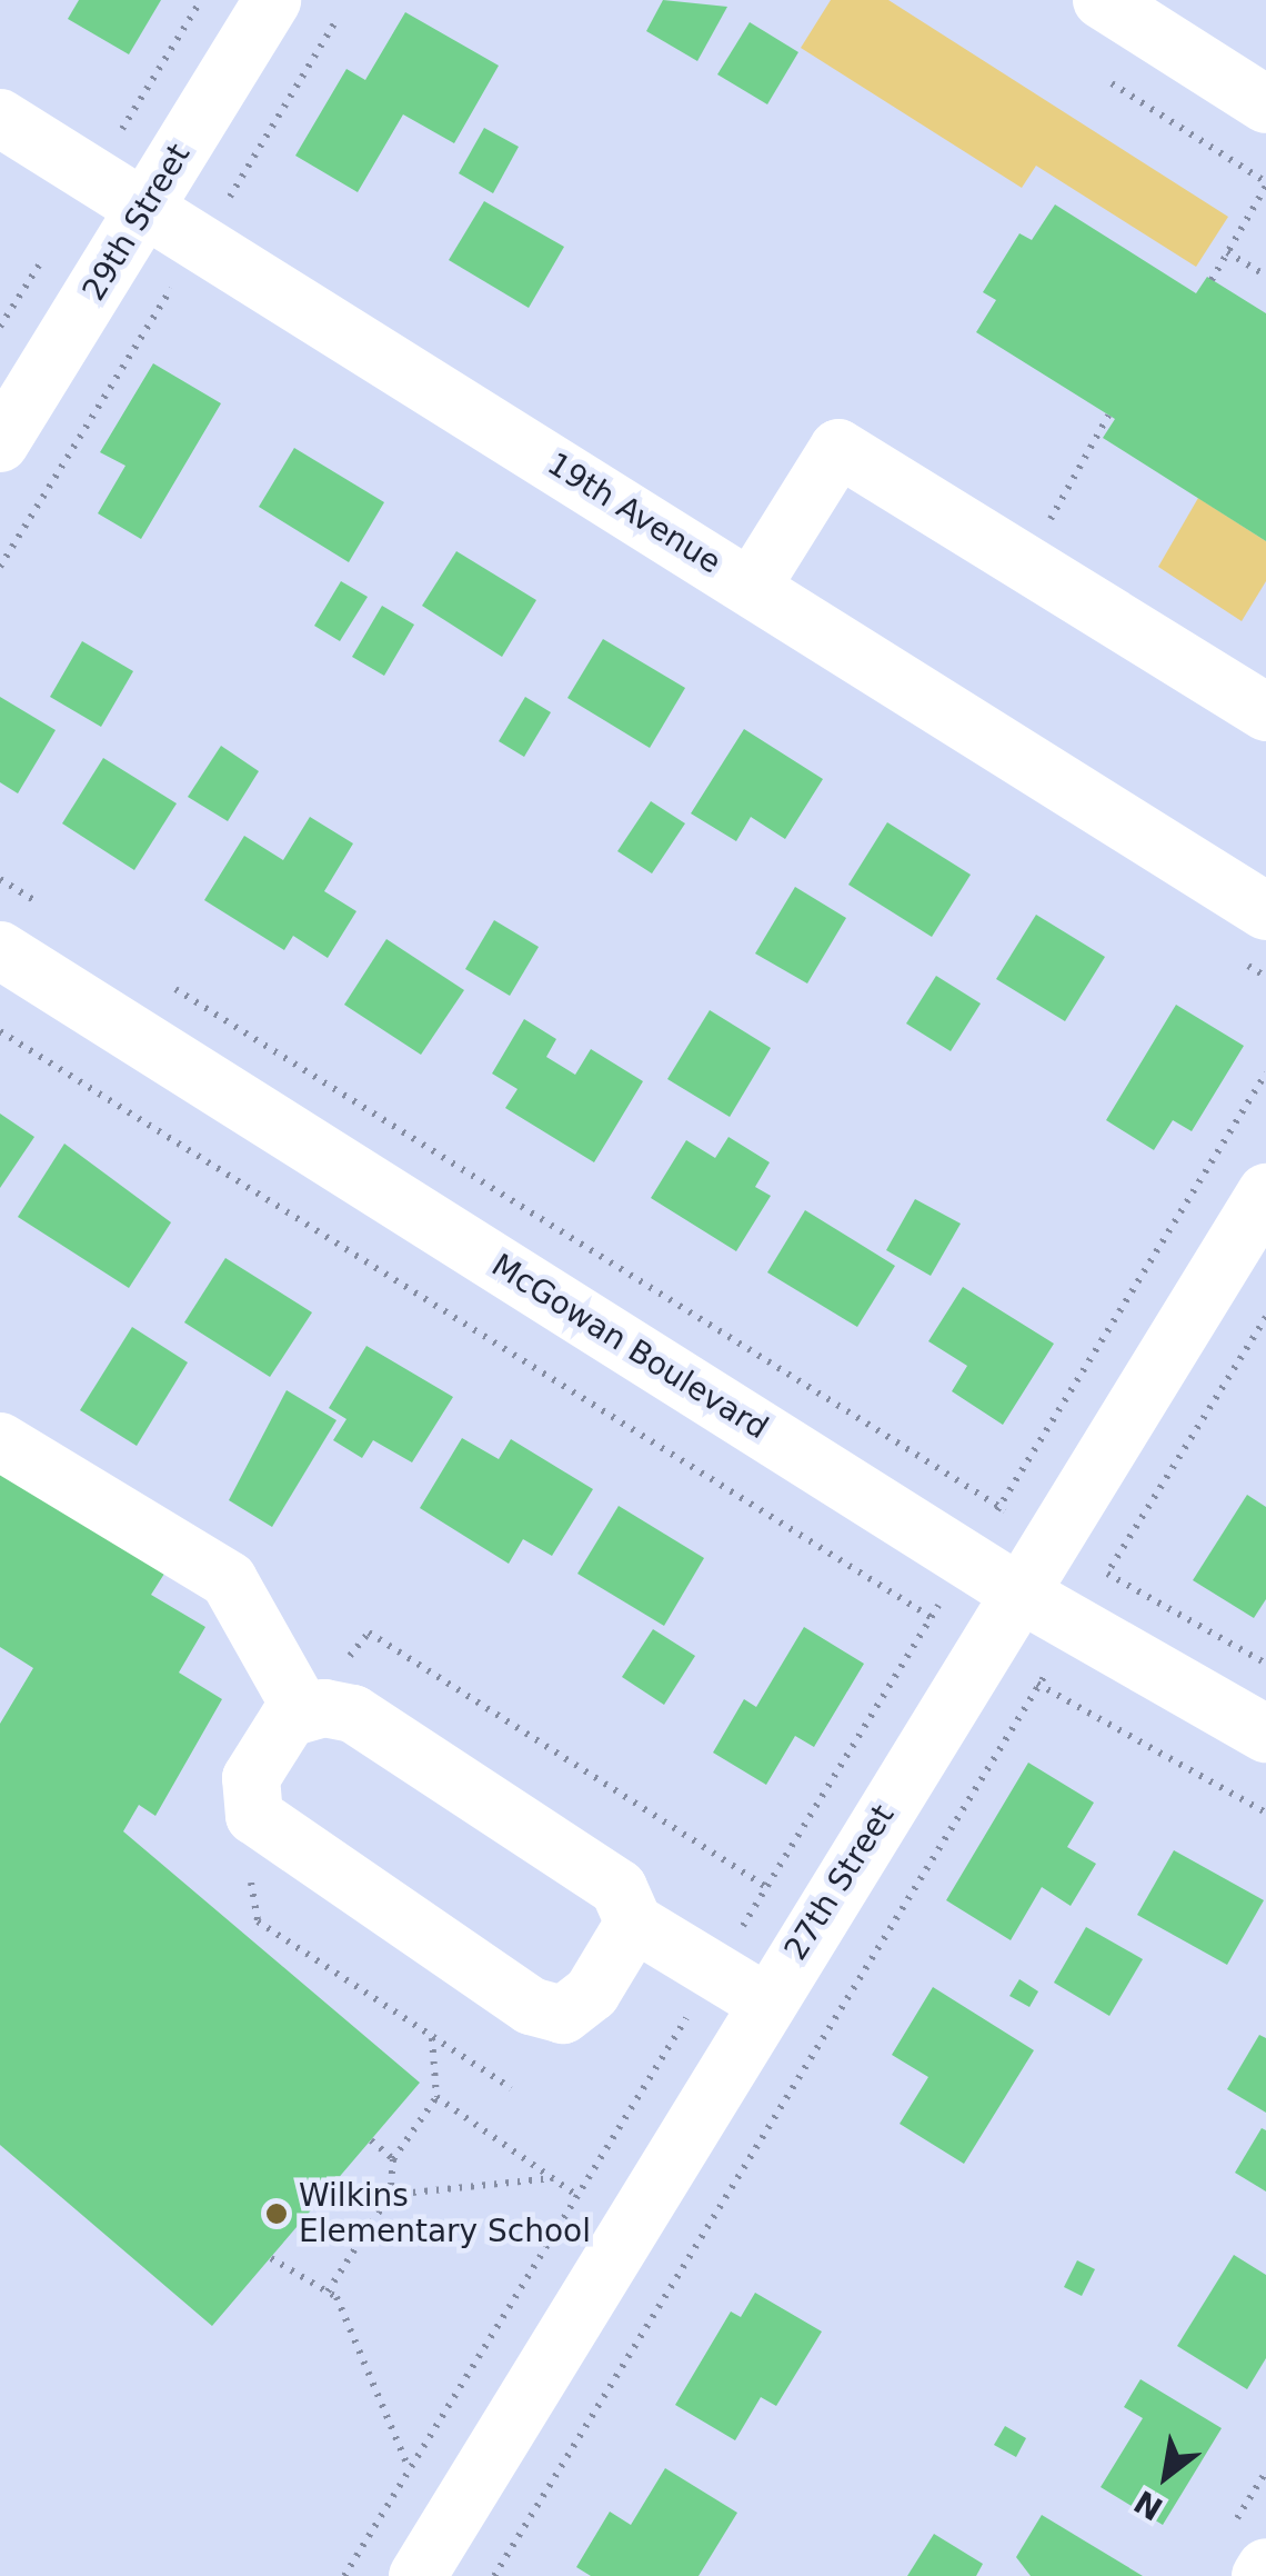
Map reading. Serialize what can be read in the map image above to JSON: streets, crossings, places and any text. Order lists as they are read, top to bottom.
{
  "streets": {
    "street": [
      "29th Street",
      "19th Avenue",
      "McGowan Boulevard",
      "27th Street"
    ]
  },
  "crossings": [
    ["29th Street", "19th Avenue"],
    ["McGowan Boulevard", "27th Street"]
  ],
  "places": ["Wilkins Elementary School"],
  "north": "bottom left"
}
